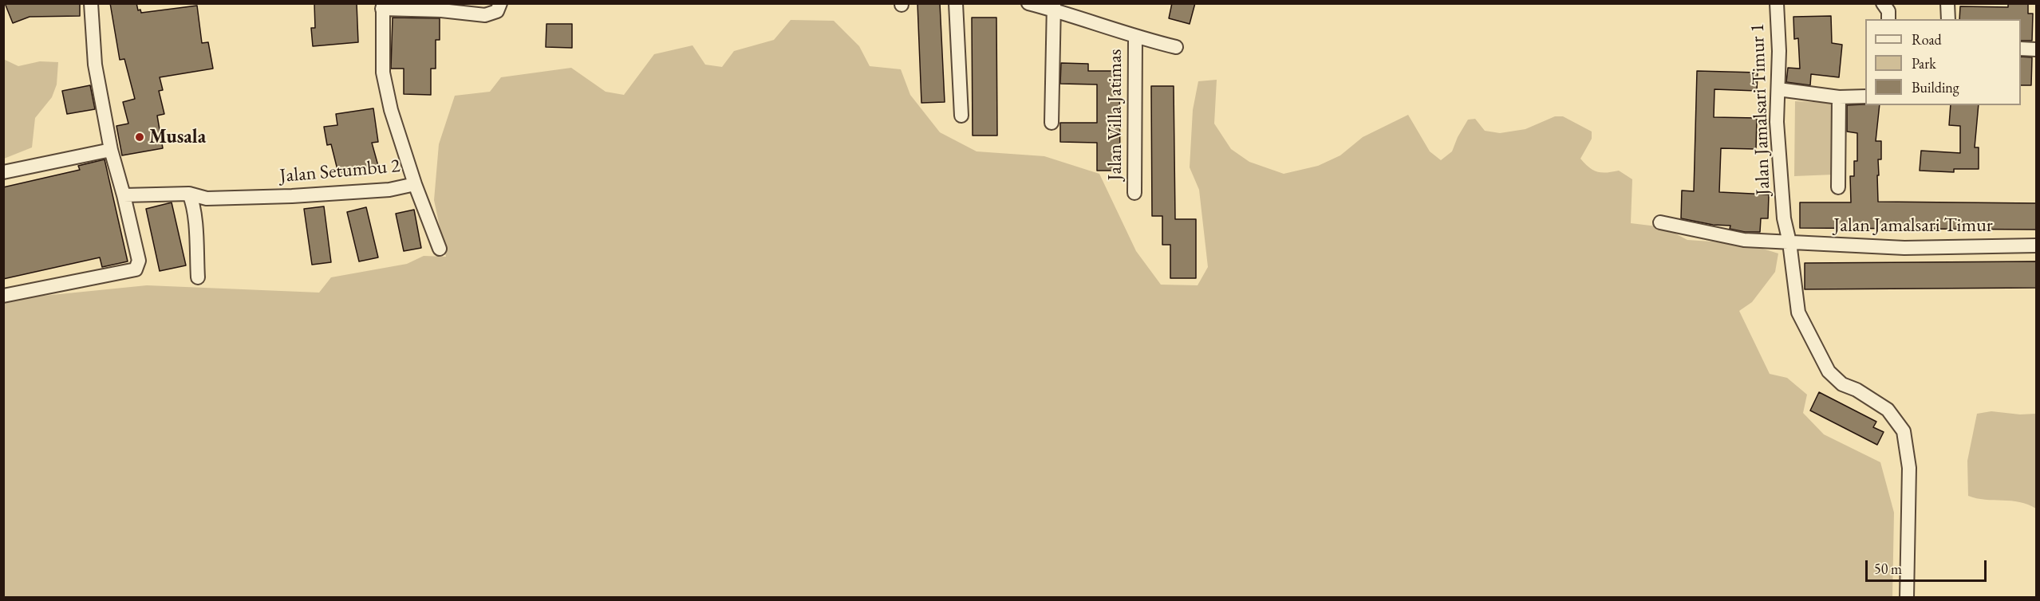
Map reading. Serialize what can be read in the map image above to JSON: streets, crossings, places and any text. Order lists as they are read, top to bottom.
{
  "streets": {
    "street": [
      "Jalan Jamalsari Timur 1",
      "Jalan Villa Jatimas",
      "Jalan Setumbu 2",
      "Jalan Jamalsari Timur"
    ]
  },
  "crossings": [
    ["Jalan Jamalsari Timur 1", "Jalan Jamalsari Timur"]
  ],
  "places": ["Musala"],
  "legend": ["Road", "Park", "Building"],
  "scale_bar": "50 m"
}
